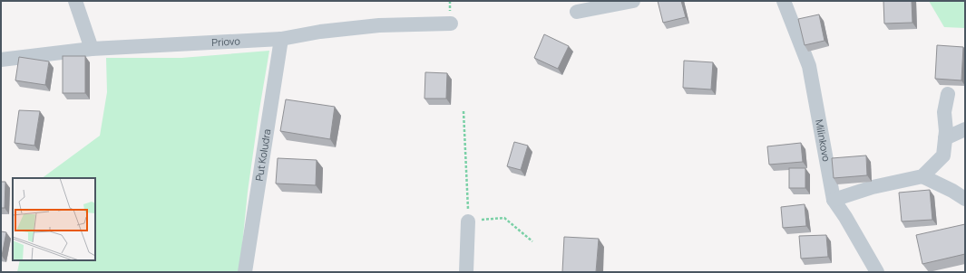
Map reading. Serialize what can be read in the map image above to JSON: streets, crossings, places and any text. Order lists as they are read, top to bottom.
{
  "streets": {
    "street": ["Priovo", "Milinkovo", "Put Koludra"]
  },
  "crossings": [
    ["Priovo", "Put Koludra"]
  ]
}
